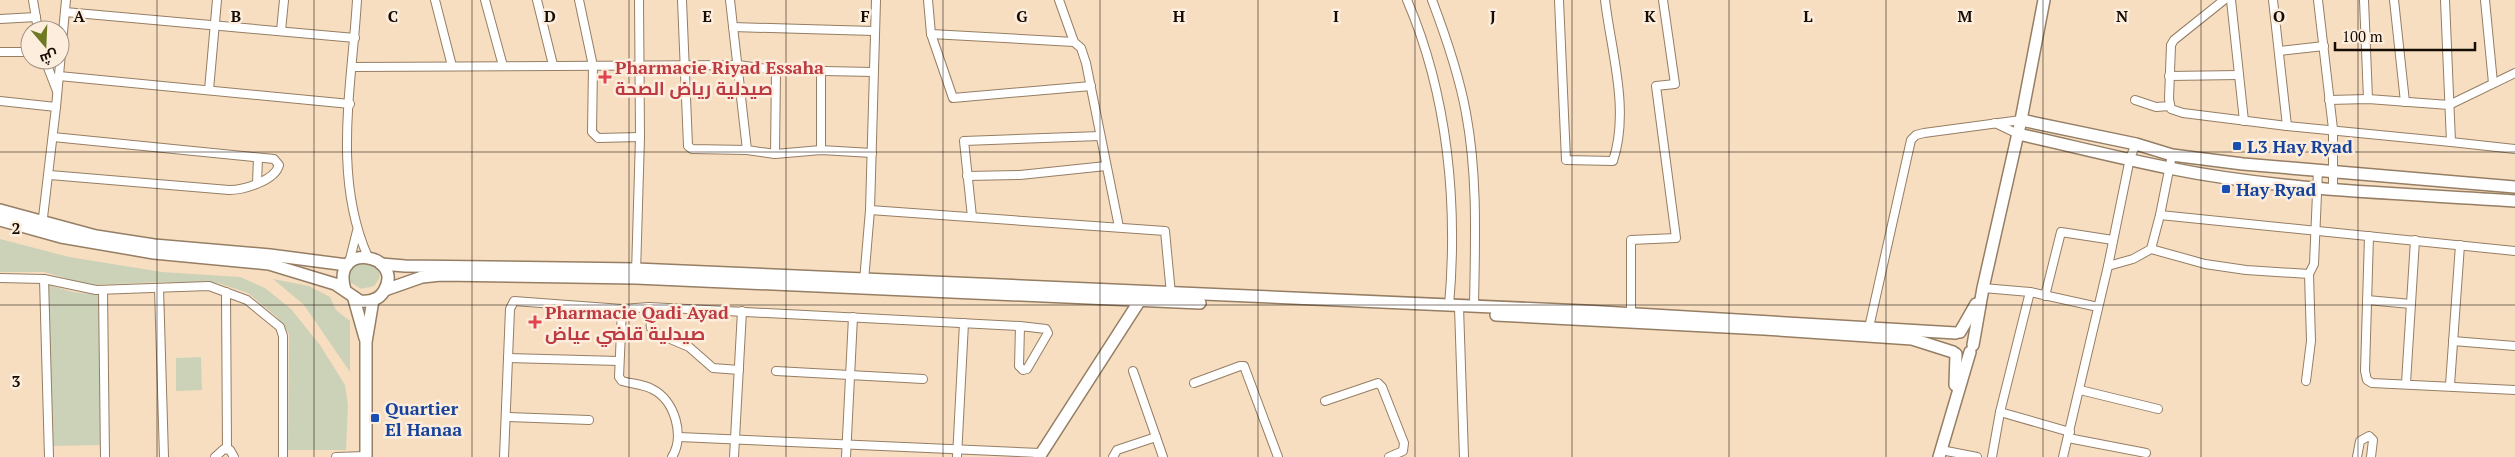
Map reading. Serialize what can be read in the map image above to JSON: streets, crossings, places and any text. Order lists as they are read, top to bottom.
{
  "places": {
    "health": ["Pharmacie Riyad Essaha صيدلية رياض الصحة", "Pharmacie Qadi Ayad صيدلية قاضي عياض"],
    "transit": ["L3 Hay Ryad", "Hay Ryad", "Quartier El Hanaa"]
  },
  "scale_bar": "100 m",
  "north": "bottom",
  "grid": {
    "columns": [
      "A",
      "B",
      "C",
      "D",
      "E",
      "F",
      "G",
      "H",
      "I",
      "J",
      "K",
      "L",
      "M",
      "N",
      "O"
    ],
    "rows": ["2", "3"]
  }
}
